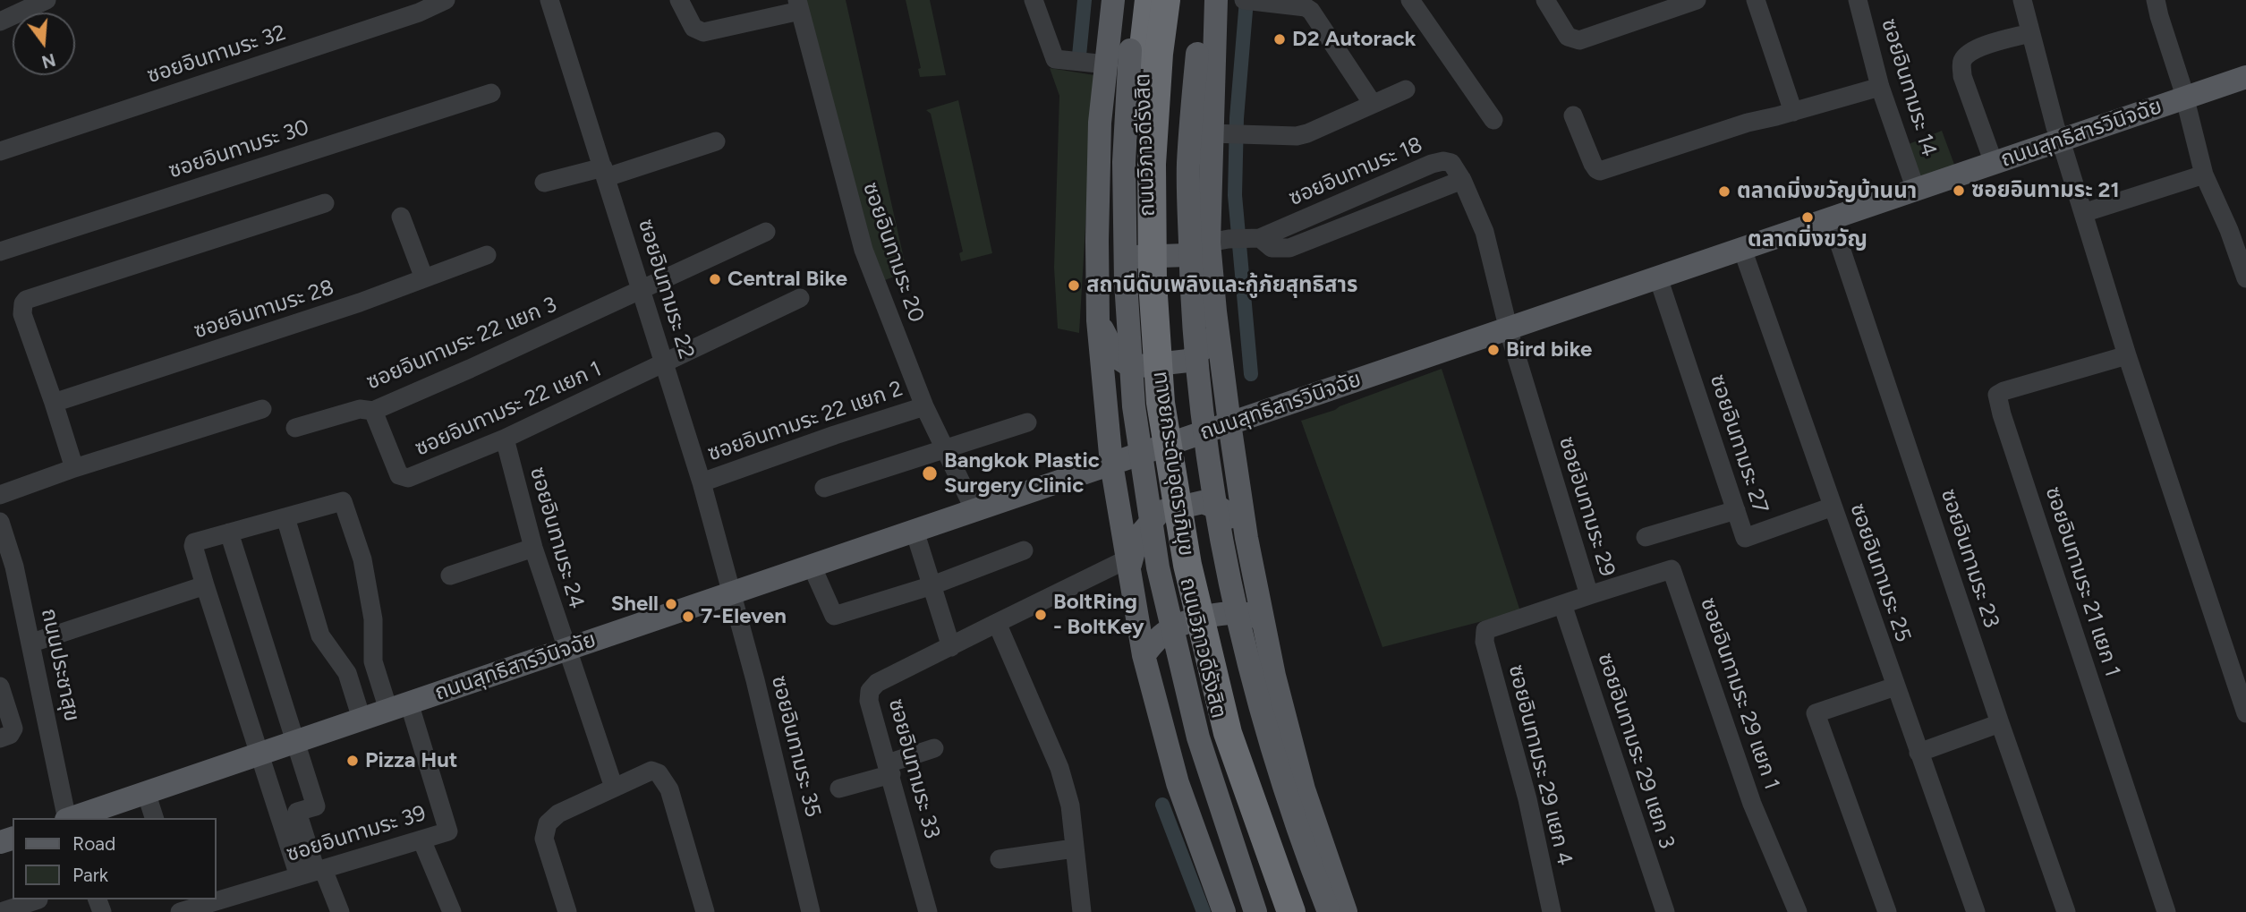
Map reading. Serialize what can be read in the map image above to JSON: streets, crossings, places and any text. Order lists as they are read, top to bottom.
{
  "streets": {
    "highway": ["ถนนวิภาวดีรังสิต", "ทางยกระดับอุตราภิมุข"],
    "main road": ["ถนนสุทธิสารวินิจฉัย"],
    "street": [
      "ซอยอินทามระ 32",
      "ซอยอินทามระ 14",
      "ซอยอินทามระ 30",
      "ซอยอินทามระ 18",
      "ซอยอินทามระ 20",
      "ซอยอินทามระ 22",
      "ซอยอินทามระ 28",
      "ซอยอินทามระ 22 แยก 3",
      "ซอยอินทามระ 22 แยก 1",
      "ซอยอินทามระ 22 แยก 2",
      "ซอยอินทามระ 27",
      "ซอยอินทามระ 29",
      "ซอยอินทามระ 24",
      "ซอยอินทามระ 23",
      "ซอยอินทามระ 25",
      "ซอยอินทามระ 21 แยก 1",
      "ถนนประชาสุข",
      "ซอยอินทามระ 29 แยก 1",
      "ซอยอินทามระ 35",
      "ซอยอินทามระ 29 แยก 3",
      "ซอยอินทามระ 29 แยก 4",
      "ซอยอินทามระ 33",
      "ซอยอินทามระ 39"
    ]
  },
  "crossings": [
    ["ซอยอินทามระ 14", "ถนนสุทธิสารวินิจฉัย"],
    ["ถนนสุทธิสารวินิจฉัย", "ถนนวิภาวดีรังสิต"],
    ["ถนนสุทธิสารวินิจฉัย", "ซอยอินทามระ 18"],
    ["ถนนสุทธิสารวินิจฉัย", "ซอยอินทามระ 20"],
    ["ถนนสุทธิสารวินิจฉัย", "ซอยอินทามระ 22"],
    ["ถนนสุทธิสารวินิจฉัย", "ซอยอินทามระ 27"],
    ["ถนนสุทธิสารวินิจฉัย", "ซอยอินทามระ 29"],
    ["ถนนสุทธิสารวินิจฉัย", "ซอยอินทามระ 24"],
    ["ถนนสุทธิสารวินิจฉัย", "ซอยอินทามระ 23"],
    ["ถนนสุทธิสารวินิจฉัย", "ซอยอินทามระ 25"],
    ["ถนนสุทธิสารวินิจฉัย", "ซอยอินทามระ 35"],
    ["ถนนสุทธิสารวินิจฉัย", "ซอยอินทามระ 39"],
    ["ถนนวิภาวดีรังสิต", "ทางยกระดับอุตราภิมุข"],
    ["ถนนวิภาวดีรังสิต", "ซอยอินทามระ 33"],
    ["ซอยอินทามระ 18", "ซอยอินทามระ 29"],
    ["ซอยอินทามระ 20", "ซอยอินทามระ 22 แยก 2"],
    ["ซอยอินทามระ 22", "ซอยอินทามระ 22 แยก 3"],
    ["ซอยอินทามระ 22", "ซอยอินทามระ 22 แยก 1"],
    ["ซอยอินทามระ 22", "ซอยอินทามระ 22 แยก 2"],
    ["ซอยอินทามระ 22", "ซอยอินทามระ 35"],
    ["ซอยอินทามระ 22 แยก 3", "ซอยอินทามระ 22 แยก 1"],
    ["ซอยอินทามระ 22 แยก 1", "ซอยอินทามระ 24"],
    ["ซอยอินทามระ 27", "ซอยอินทามระ 25"],
    ["ซอยอินทามระ 29", "ซอยอินทามระ 29 แยก 1"],
    ["ซอยอินทามระ 29", "ซอยอินทามระ 29 แยก 3"],
    ["ซอยอินทามระ 29", "ซอยอินทามระ 29 แยก 4"]
  ],
  "places": [
    "D2 Autorack",
    "ซอยอินทามระ 21",
    "ตลาดมิ่งขวัญบ้านนา",
    "ตลาดมิ่งขวัญ",
    "Central Bike",
    "สถานีดับเพลิงและกู้ภัยสุทธิสาร",
    "Bird bike",
    "Bangkok Plastic Surgery Clinic",
    "Shell",
    "BoltRing - BoltKey",
    "7-Eleven",
    "Pizza Hut"
  ],
  "legend": ["Road", "Park"],
  "north": "bottom"
}
